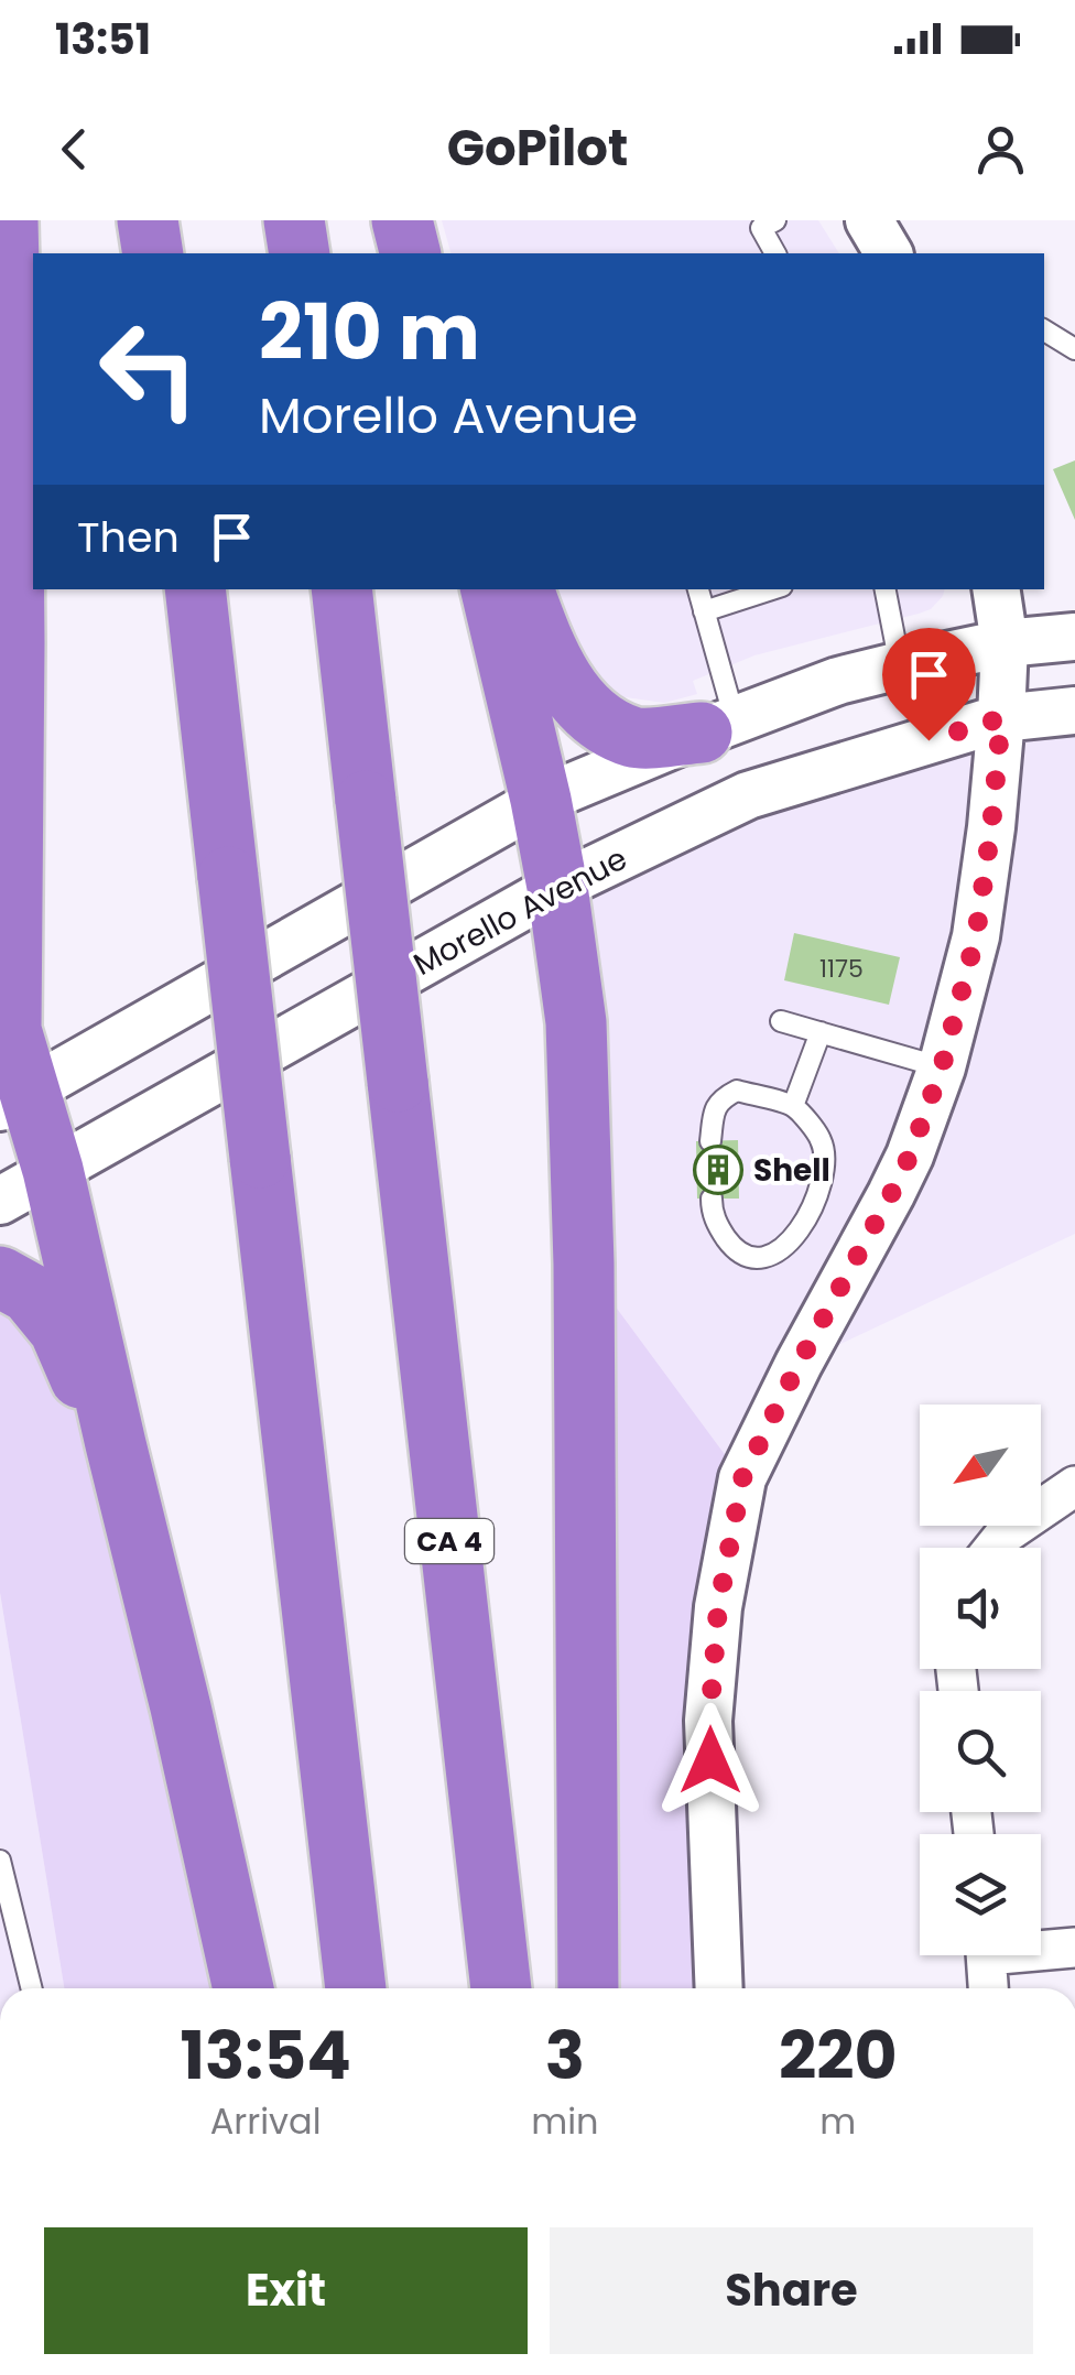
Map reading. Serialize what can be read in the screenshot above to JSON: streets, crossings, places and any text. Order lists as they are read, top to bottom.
{
  "streets": {
    "highway": ["CA 4"],
    "street": ["Morello Avenue"]
  },
  "places": {
    "building": ["Shell"]
  },
  "house_numbers": ["1175"],
  "north": "bottom left",
  "page": {
    "status": "13:51",
    "header": "GoPilot",
    "turn": ["210 m", "Morello Avenue"],
    "then": "Then",
    "eta": [
      "13:54",
      "Arrival",
      "3",
      "min",
      "220",
      "m"
    ],
    "buttons": ["Exit", "Share"]
  }
}
